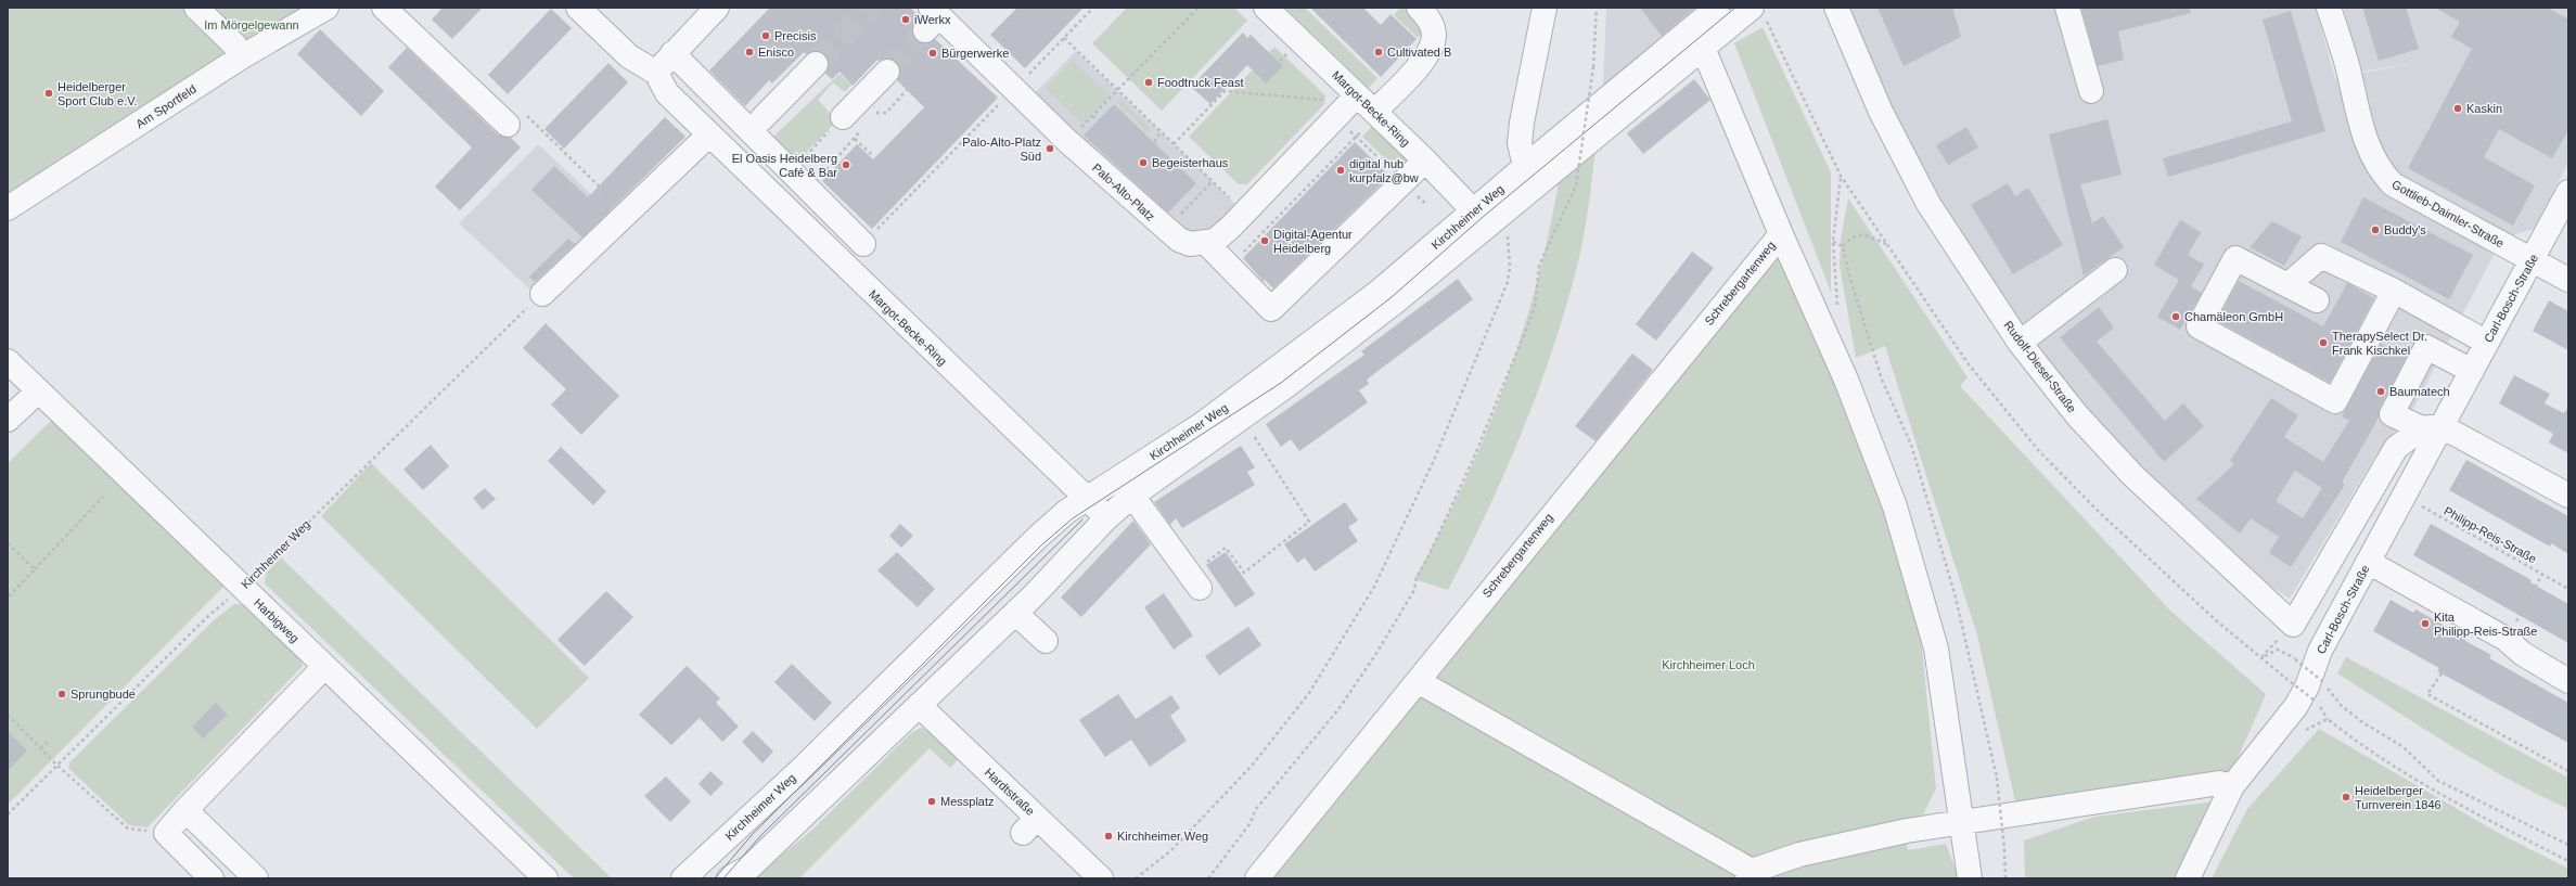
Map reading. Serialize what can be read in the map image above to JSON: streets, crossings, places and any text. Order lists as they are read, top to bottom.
{
  "streets": {
    "street": [
      "Am Sportfeld",
      "Margot-Becke-Ring",
      "Palo-Alto-Platz",
      "Gottlieb-Daimler-Straße",
      "Kirchheimer Weg",
      "Schrebergartenweg",
      "Carl-Bosch-Straße",
      "Rudolf-Diesel-Straße",
      "Harbigweg",
      "Hardtstraße"
    ],
    "path": ["Philipp-Reis-Straße"]
  },
  "crossings": [
    ["Margot-Becke-Ring", "Kirchheimer Weg"],
    ["Gottlieb-Daimler-Straße", "Carl-Bosch-Straße"],
    ["Kirchheimer Weg", "Harbigweg"],
    ["Kirchheimer Weg", "Hardtstraße"],
    ["Carl-Bosch-Straße", "Rudolf-Diesel-Straße"],
    ["Carl-Bosch-Straße", "Philipp-Reis-Straße"]
  ],
  "parks": ["Im Mörgelgewann", "Kirchheimer Loch"],
  "places": [
    "iWerkx",
    "Precisis",
    "Enisco",
    "Cultivated B",
    "Bürgerwerke",
    "Foodtruck Feast",
    "Heidelberger Sport Club e.V.",
    "Kaskin",
    "Palo-Alto-Platz Süd",
    "Begeisterhaus",
    "El Oasis Heidelberg Café & Bar",
    "digital hub kurpfalz@bw",
    "Buddy's",
    "Digital-Agentur Heidelberg",
    "Chamäleon GmbH",
    "TherapySelect Dr. Frank Kischkel",
    "Baumatech",
    "Kita Philipp-Reis-Straße",
    "Sprungbude",
    "Heidelberger Turnverein 1846",
    "Messplatz",
    "Kirchheimer Weg"
  ]
}
